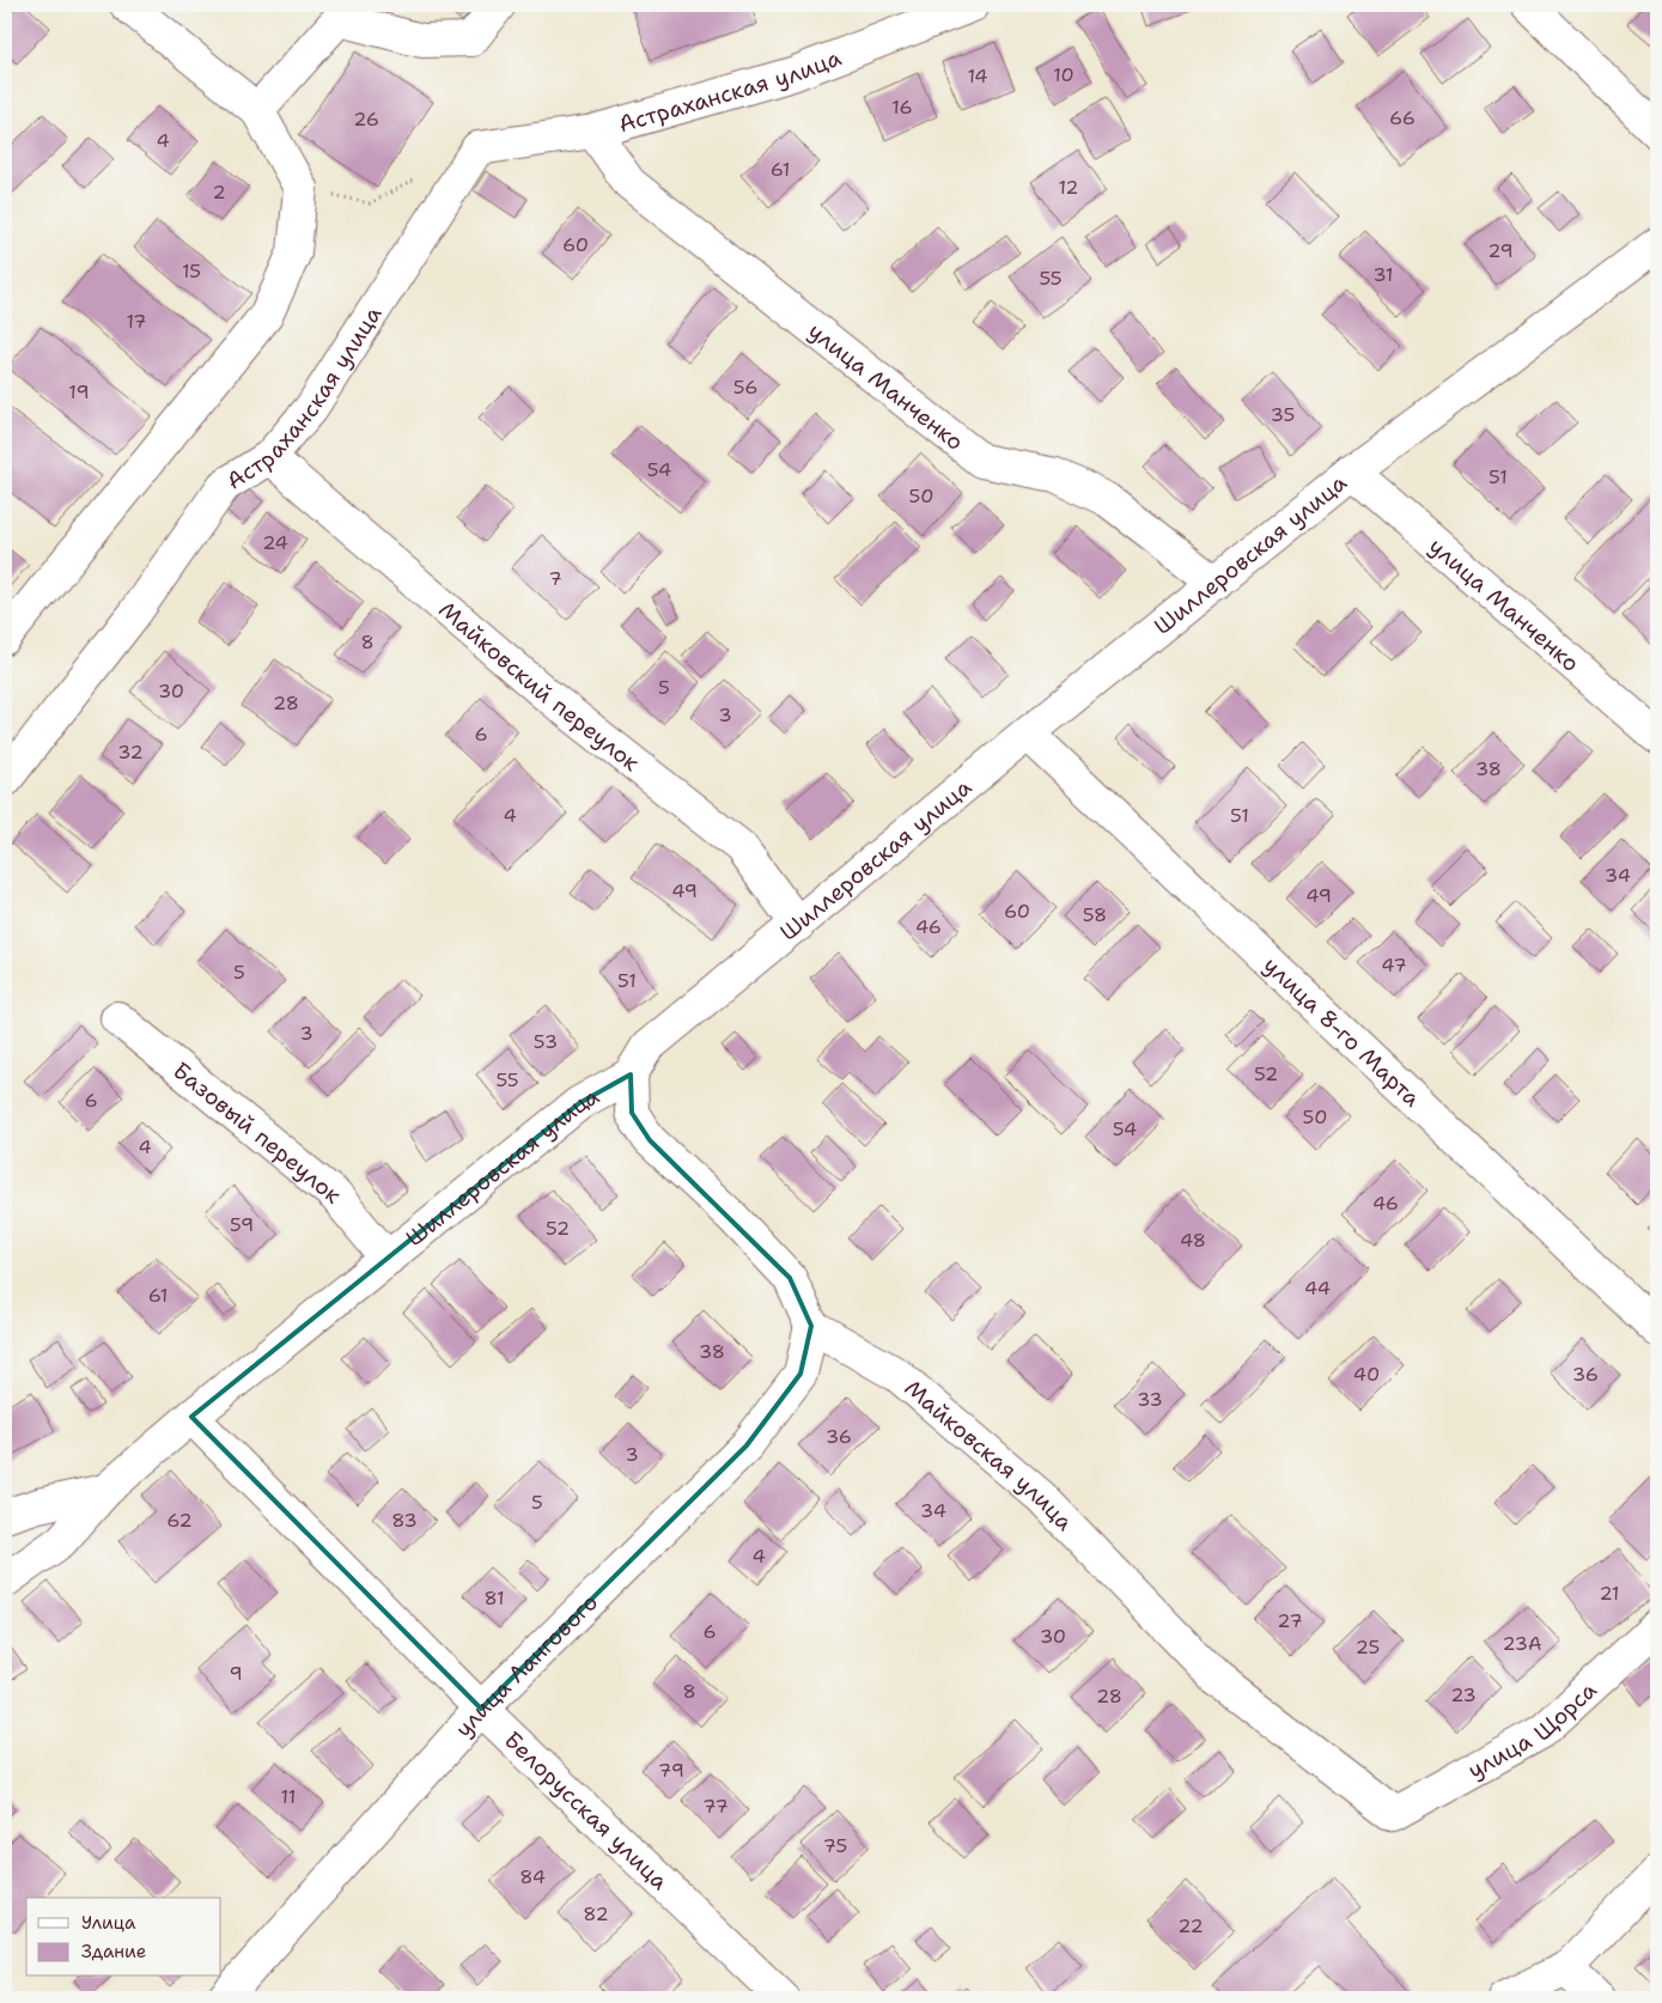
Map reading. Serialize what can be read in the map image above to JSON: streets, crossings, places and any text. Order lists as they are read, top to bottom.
{
  "streets": {
    "street": [
      "Астраханская улица",
      "улица Манченко",
      "Шиллеровская улица",
      "Майковский переулок",
      "улица 8-го Марта",
      "Базовый переулок",
      "Майковская улица",
      "улица Лангового",
      "улица Щорса",
      "Белорусская улица"
    ]
  },
  "crossings": [
    ["Астраханская улица", "улица Манченко"],
    ["Астраханская улица", "Майковский переулок"],
    ["улица Манченко", "Шиллеровская улица"],
    ["Шиллеровская улица", "Майковский переулок"],
    ["Шиллеровская улица", "улица 8-го Марта"],
    ["Шиллеровская улица", "Базовый переулок"],
    ["Шиллеровская улица", "Белорусская улица"],
    ["Майковская улица", "улица Лангового"],
    ["Майковская улица", "улица Щорса"],
    ["улица Лангового", "Белорусская улица"]
  ],
  "house_numbers": [
    "10",
    "14",
    "16",
    "66",
    "26",
    "4",
    "61",
    "12",
    "2",
    "60",
    "29",
    "15",
    "31",
    "55",
    "17",
    "56",
    "19",
    "35",
    "54",
    "51",
    "50",
    "24",
    "7",
    "8",
    "5",
    "30",
    "28",
    "3",
    "6",
    "32",
    "38",
    "4",
    "51",
    "34",
    "49",
    "49",
    "60",
    "58",
    "46",
    "47",
    "5",
    "51",
    "3",
    "53",
    "52",
    "55",
    "6",
    "50",
    "54",
    "4",
    "46",
    "59",
    "52",
    "48",
    "44",
    "61",
    "38",
    "40",
    "36",
    "33",
    "36",
    "3",
    "5",
    "34",
    "62",
    "83",
    "4",
    "21",
    "81",
    "27",
    "6",
    "30",
    "23А",
    "25",
    "9",
    "8",
    "23",
    "28",
    "79",
    "11",
    "77",
    "75",
    "84",
    "82",
    "22"
  ],
  "legend": ["Улица", "Здание"]
}
